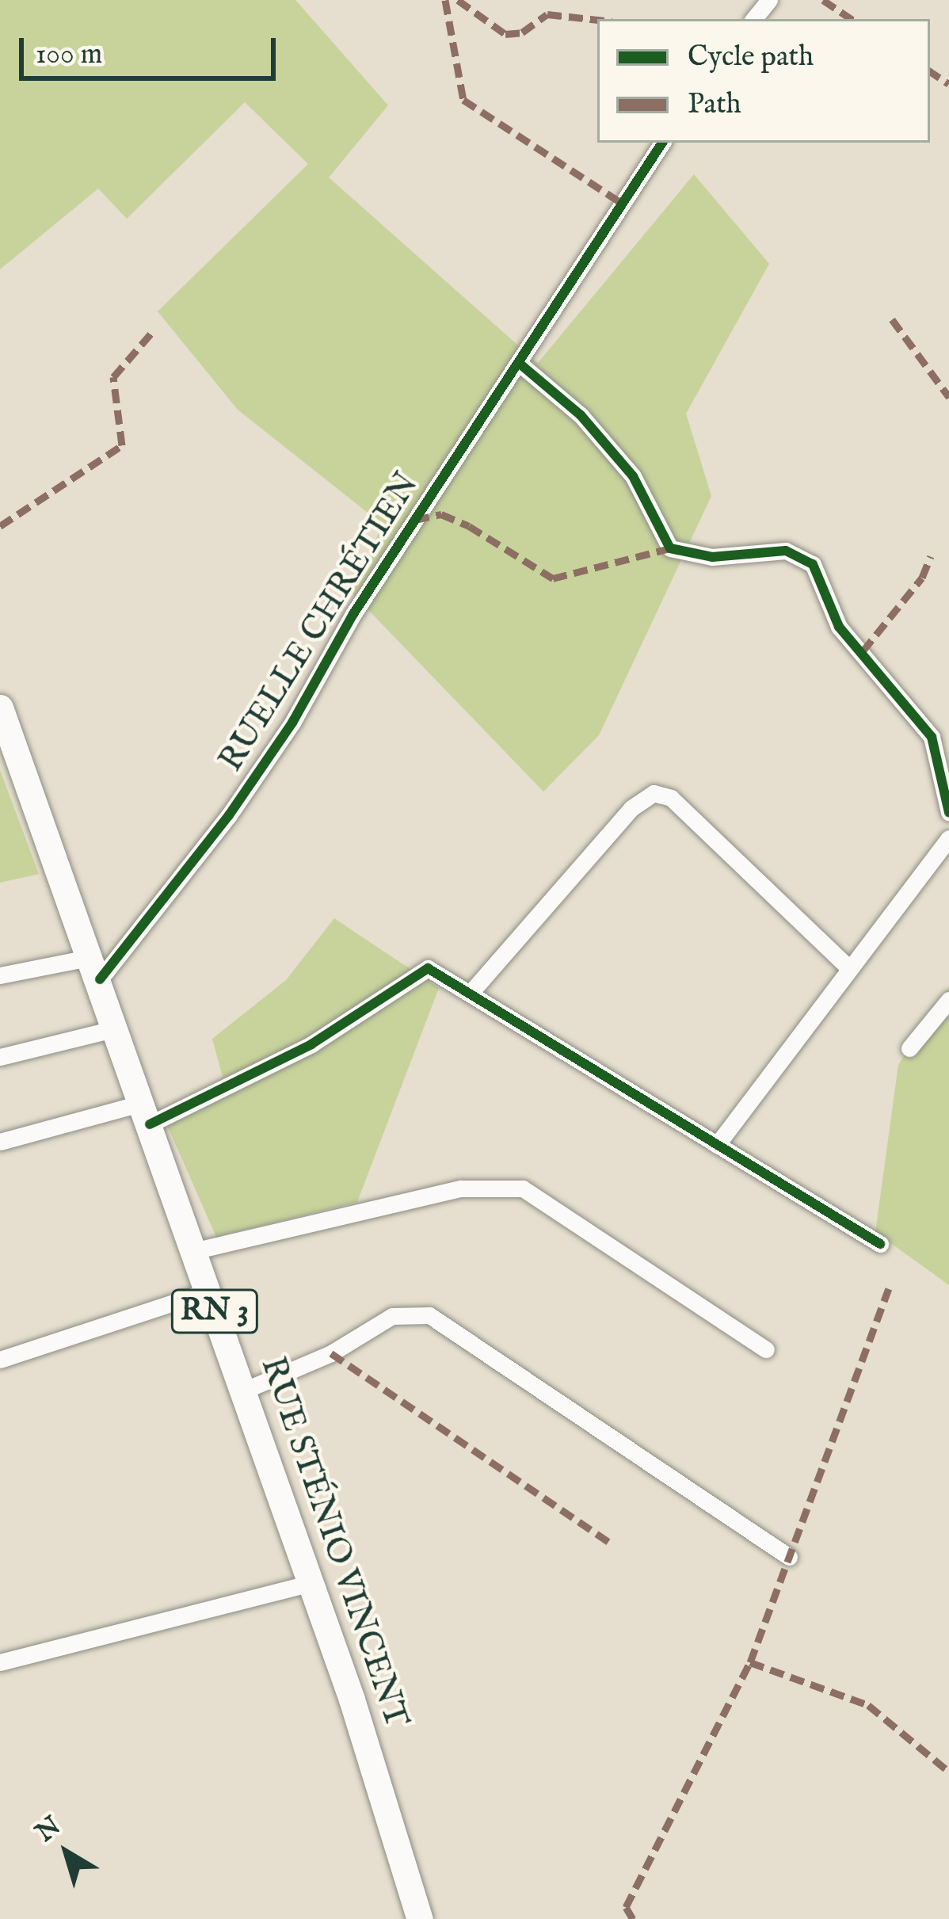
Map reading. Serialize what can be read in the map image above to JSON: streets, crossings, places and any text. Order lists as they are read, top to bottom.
{
  "streets": {
    "main road": ["RN 3", "RUE STÉNIO VINCENT"],
    "street": ["RUELLE CHRÉTIEN"]
  },
  "crossings": [
    ["RUELLE CHRÉTIEN", "RUE STÉNIO VINCENT"]
  ],
  "legend": ["Cycle path", "Path"],
  "scale_bar": "100 m",
  "north": "top left"
}
